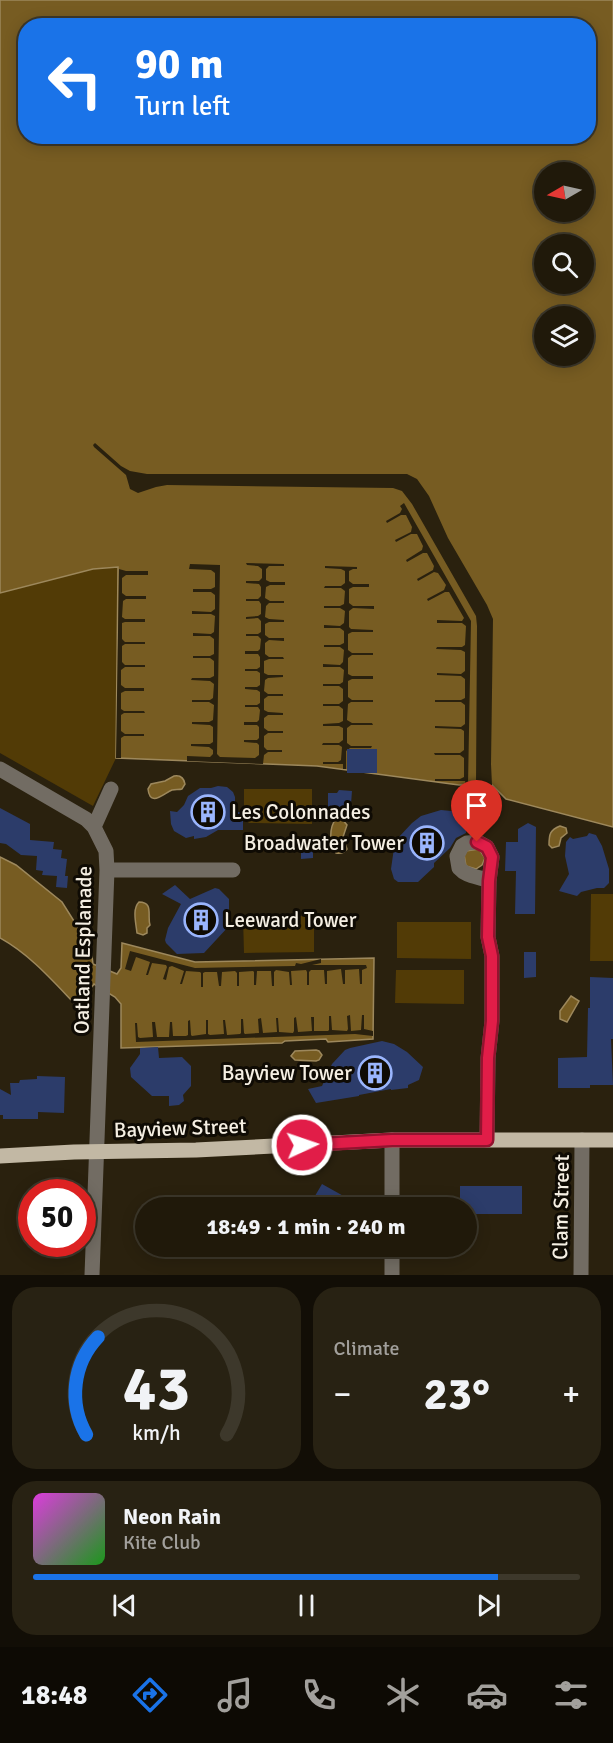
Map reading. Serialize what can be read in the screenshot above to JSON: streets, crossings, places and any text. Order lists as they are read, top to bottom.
{
  "streets": {
    "main road": ["Bayview Street"],
    "street": ["Oatland Esplanade", "Clam Street"]
  },
  "crossings": [
    ["Oatland Esplanade", "Bayview Street"],
    ["Bayview Street", "Clam Street"]
  ],
  "places": {
    "building": [
      "Les Colonnades",
      "Broadwater Tower",
      "Leeward Tower",
      "Bayview Tower"
    ]
  },
  "north": "left",
  "page": {
    "turn": ["90 m", "Turn left"],
    "limit": "50",
    "trip": "18:49 · 1 min · 240 m",
    "tile": "Climate",
    "heat": ["−", "23°", "+"],
    "song": ["Neon Rain", "Kite Club"],
    "tabs": "18:48",
    "gauge": ["43", "km/h"]
  }
}
